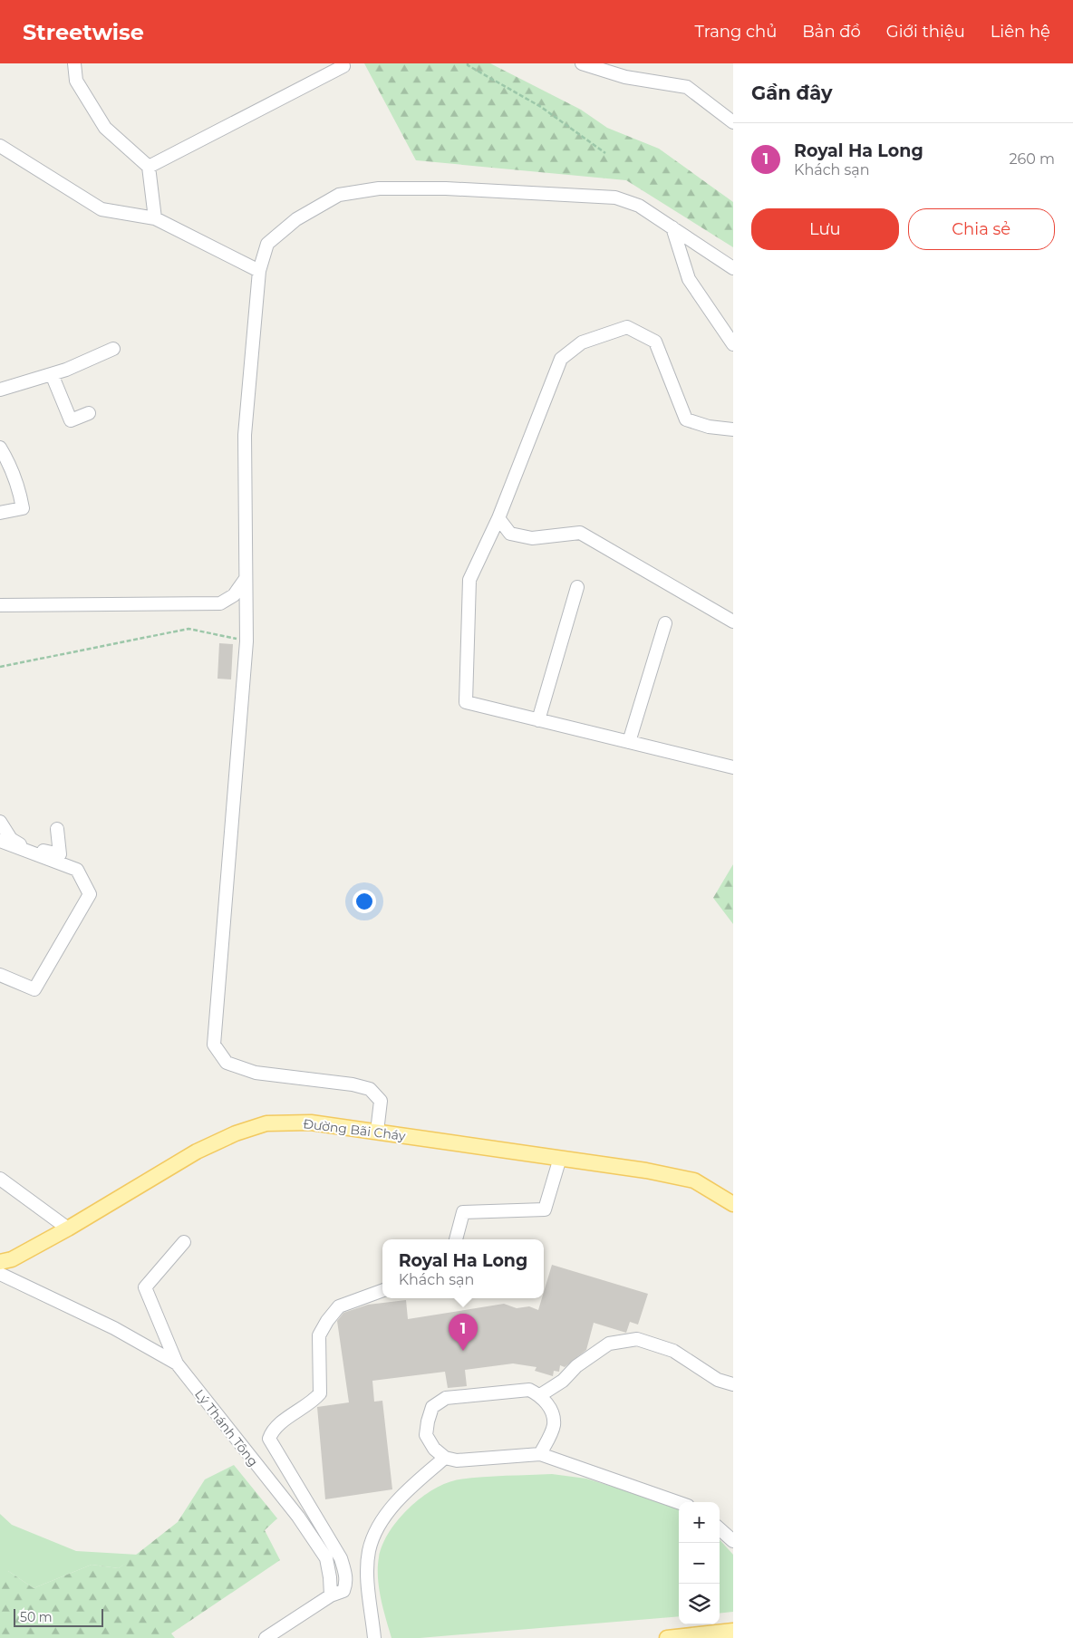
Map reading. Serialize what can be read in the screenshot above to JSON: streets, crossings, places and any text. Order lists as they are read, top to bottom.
{
  "streets": {
    "main road": ["Đường Bãi Cháy"],
    "street": ["Lý Thánh Tông"]
  },
  "scale_bar": "50 m",
  "page": {
    "header": "Streetwise",
    "nav": [
      "Trang chủ",
      "Bản đồ",
      "Giới thiệu",
      "Liên hệ"
    ],
    "heading": "Gần đây",
    "list": [
      {
        "mark": "1",
        "name": "Royal Ha Long",
        "note": "Khách sạn",
        "value": "260 m"
      }
    ],
    "buttons": ["Lưu", "Chia sẻ"],
    "popup": ["Royal Ha Long", "Khách sạn"],
    "pins": "1",
    "map_buttons": ["+", "−"],
    "scale": "50 m"
  }
}
